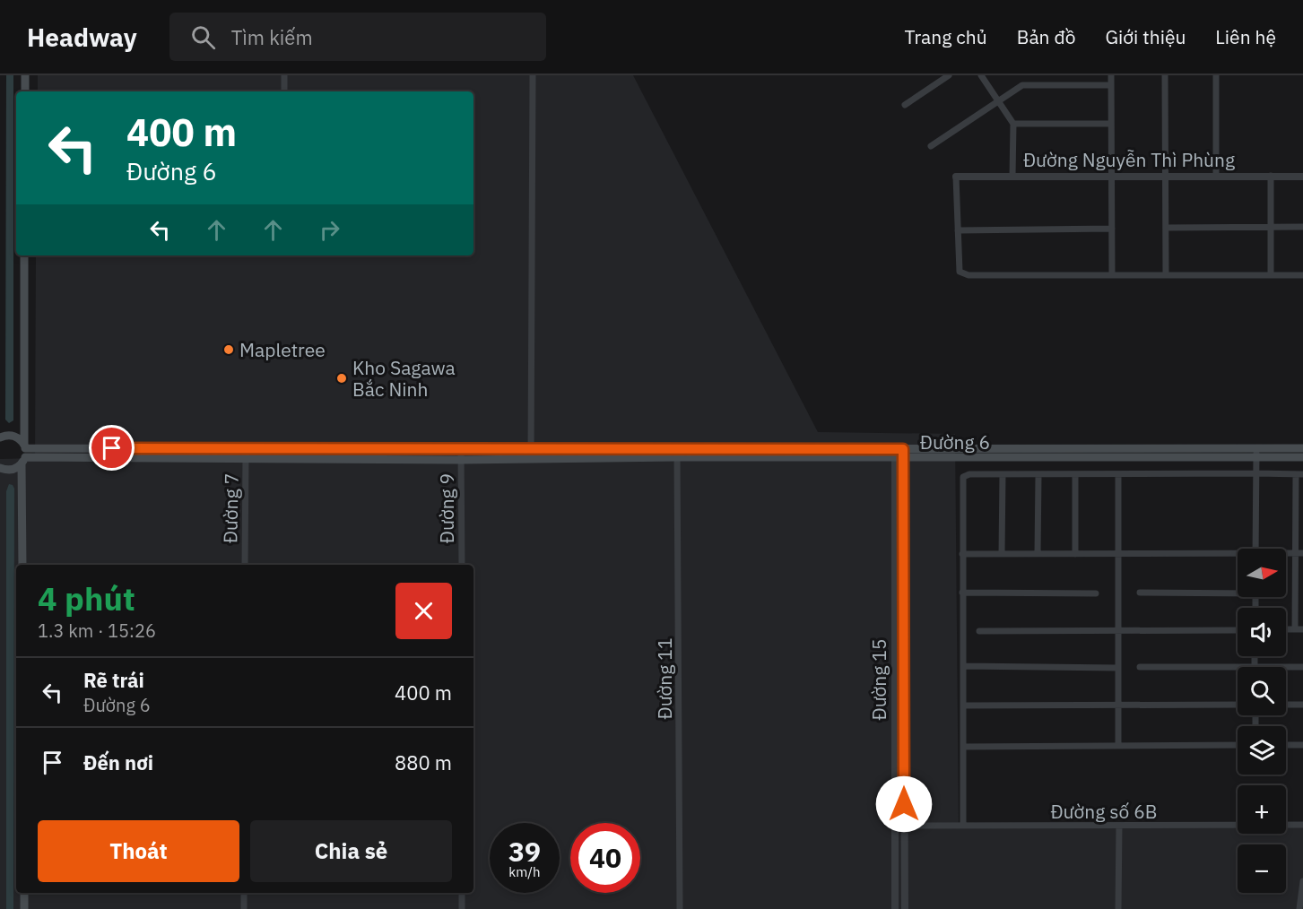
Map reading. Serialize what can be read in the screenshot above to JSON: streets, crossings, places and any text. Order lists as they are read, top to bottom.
{
  "streets": {
    "main road": ["Đường 6"],
    "street": [
      "Đường Nguyễn Thì Phùng",
      "Đường 7",
      "Đường 9",
      "Đường 11",
      "Đường 15",
      "Đường số 6B"
    ]
  },
  "crossings": [
    ["Đường 6", "Đường 7"],
    ["Đường 6", "Đường 9"],
    ["Đường 6", "Đường 11"],
    ["Đường 6", "Đường 15"],
    ["Đường 15", "Đường số 6B"]
  ],
  "places": ["Mapletree", "Kho Sagawa Bắc Ninh"],
  "north": "right",
  "page": {
    "header": "Headway",
    "search": "Tìm kiếm",
    "nav": [
      "Trang chủ",
      "Bản đồ",
      "Giới thiệu",
      "Liên hệ"
    ],
    "turn": ["400 m", "Đường 6"],
    "map_buttons": ["+", "−"],
    "heading": ["4 phút", "1.3 km · 15:26"],
    "list": [
      {
        "name": "Rẽ trái",
        "note": "Đường 6",
        "value": "400 m"
      },
      {
        "name": "Đến nơi",
        "value": "880 m"
      }
    ],
    "buttons": ["Thoát", "Chia sẻ"],
    "speed": "39 km/h",
    "limit": "40"
  }
}
